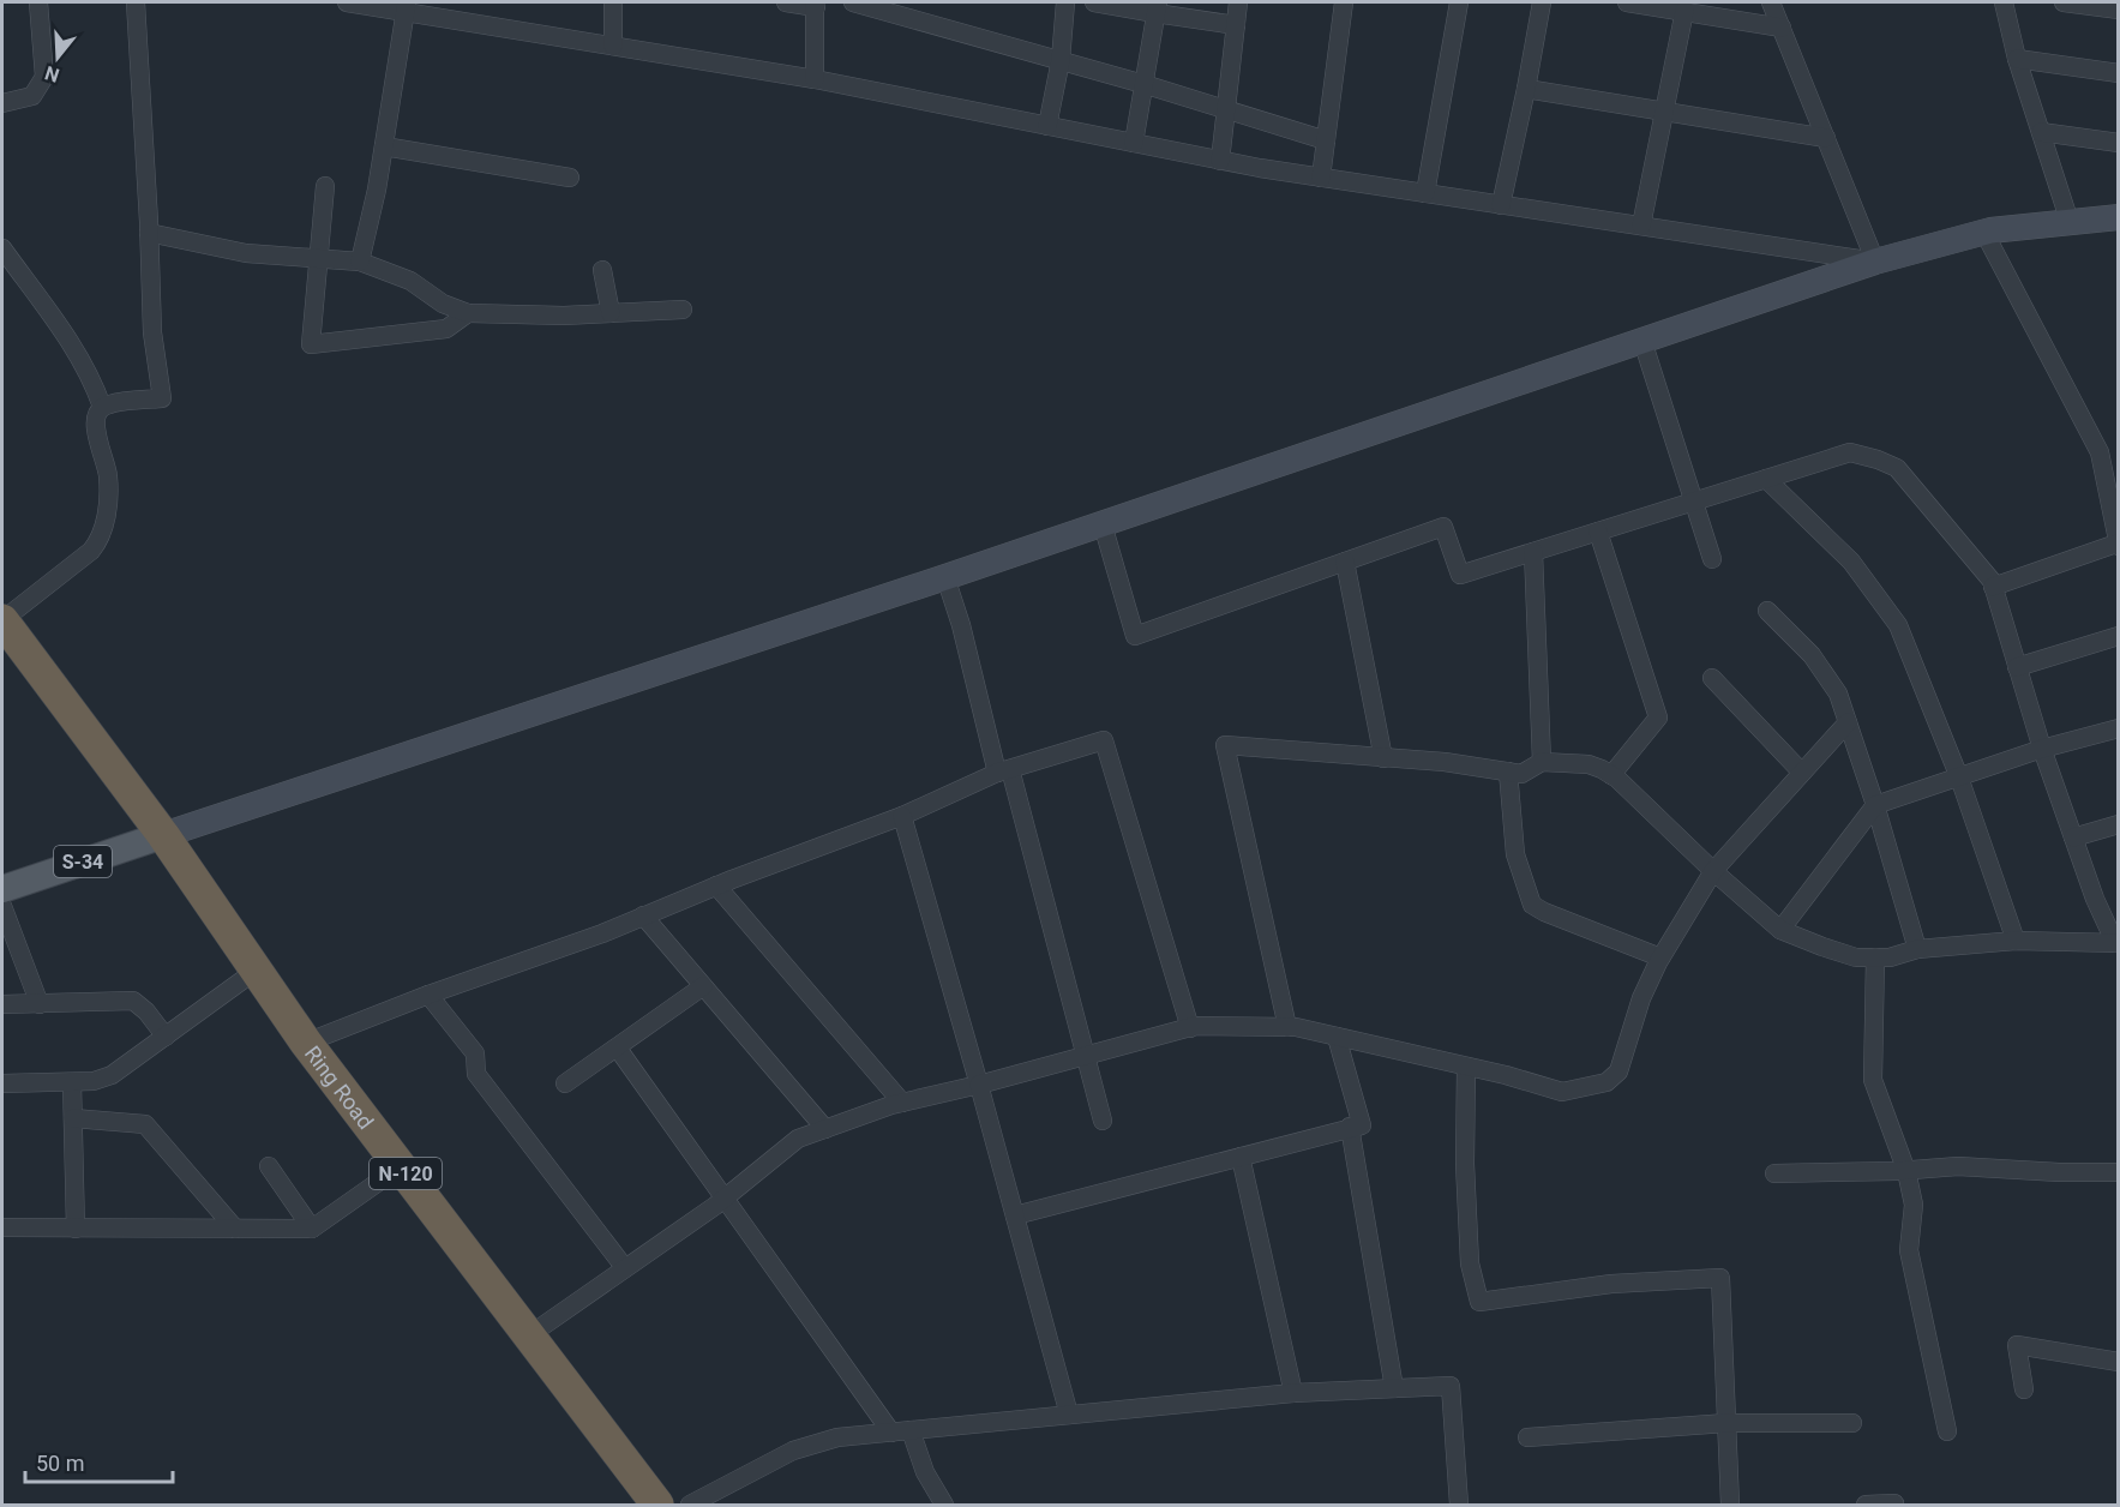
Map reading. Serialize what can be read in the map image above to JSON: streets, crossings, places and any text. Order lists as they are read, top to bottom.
{
  "streets": {
    "highway": ["Ring Road", "N-120"],
    "main road": ["S-34"]
  },
  "crossings": [
    ["S-34", "Ring Road"],
    ["S-34", "N-120"],
    ["Ring Road", "N-120"]
  ],
  "scale_bar": "50 m",
  "north": "bottom"
}
